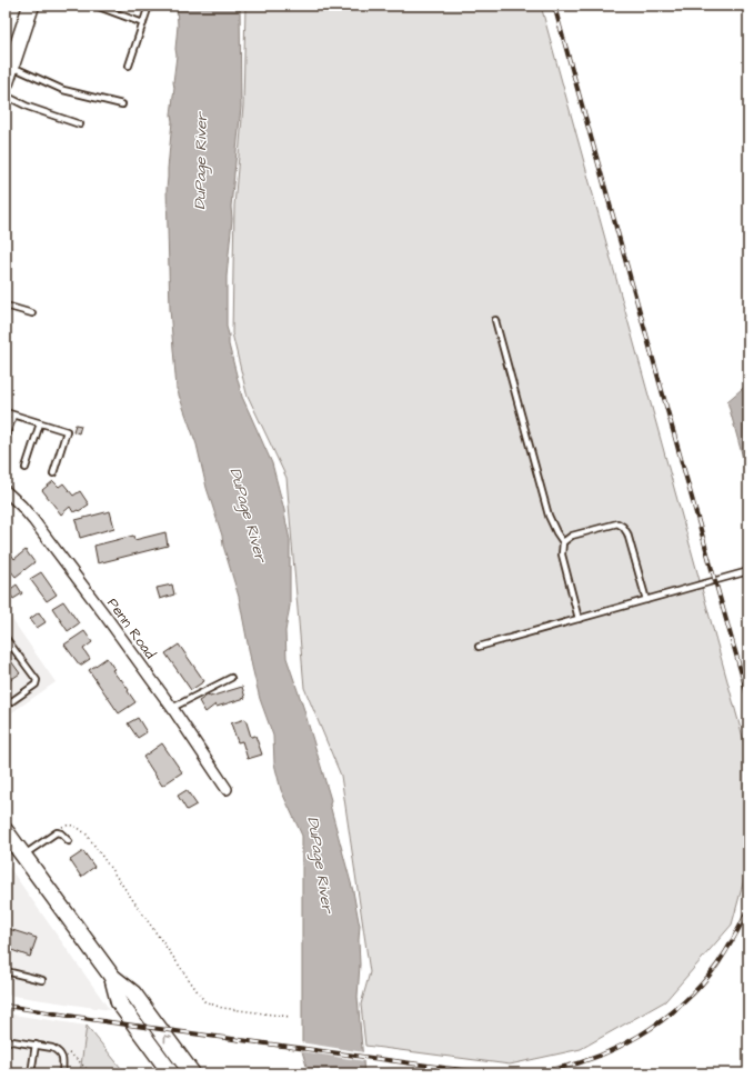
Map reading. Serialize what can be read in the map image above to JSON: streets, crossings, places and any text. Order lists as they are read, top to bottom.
{
  "streets": {
    "street": ["Penn Road"]
  },
  "water": ["DuPage River"]
}
